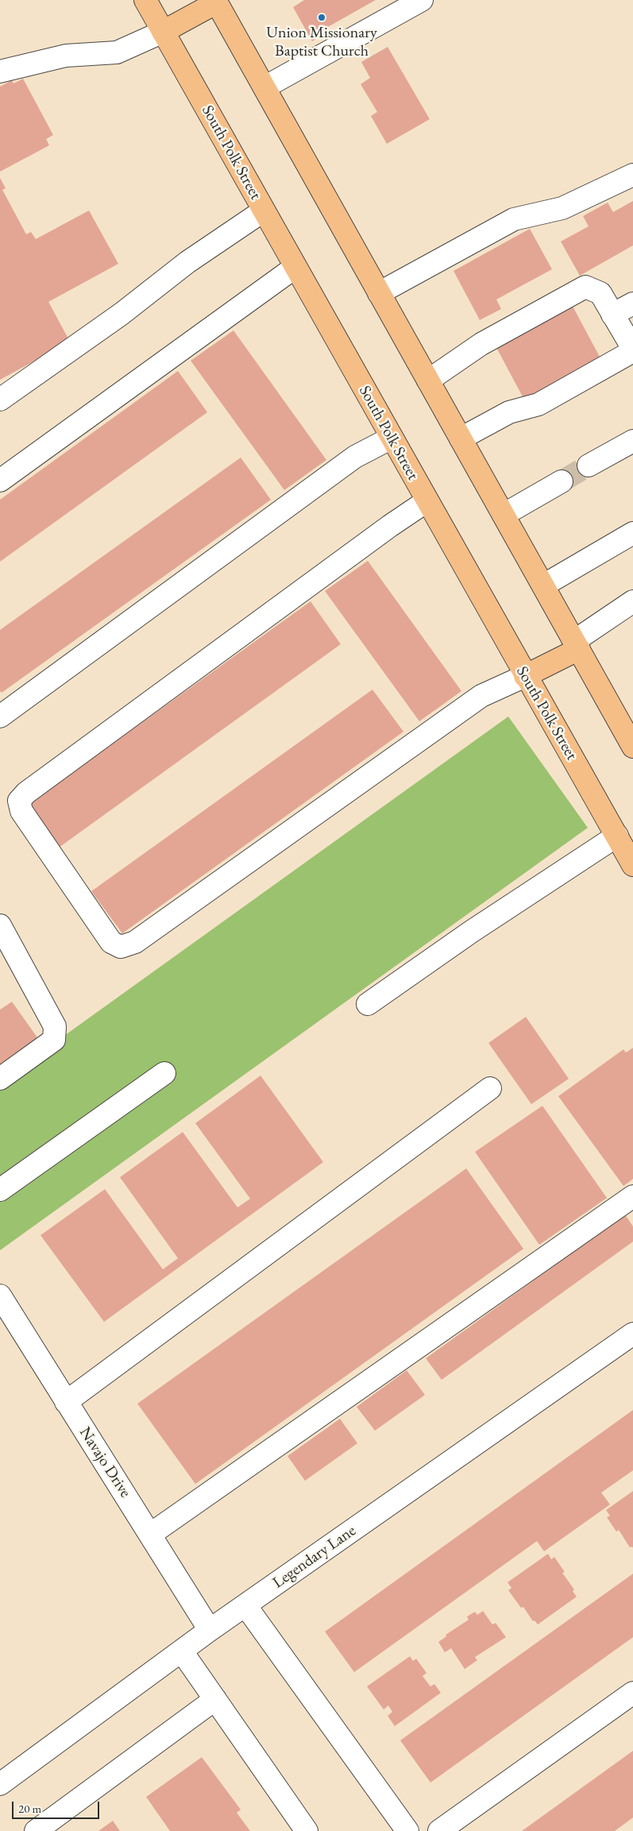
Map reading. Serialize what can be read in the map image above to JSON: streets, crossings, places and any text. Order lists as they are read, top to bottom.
{
  "streets": {
    "main road": ["South Polk Street"],
    "street": ["Navajo Drive", "Legendary Lane"]
  },
  "crossings": [
    ["Navajo Drive", "Legendary Lane"]
  ],
  "places": ["Union Missionary Baptist Church"],
  "scale_bar": "20 m"
}
